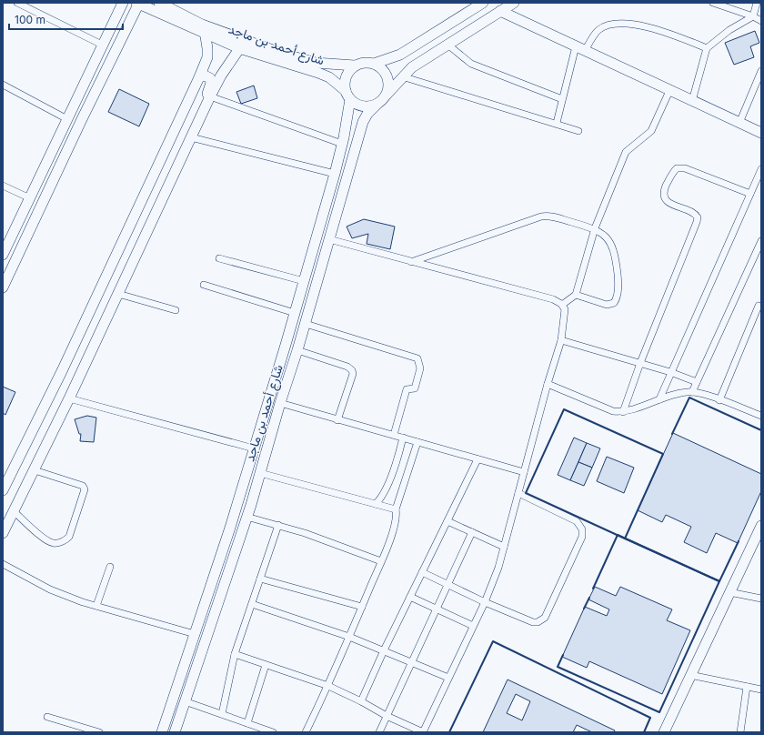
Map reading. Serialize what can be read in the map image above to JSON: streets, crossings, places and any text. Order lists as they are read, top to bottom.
{
  "streets": {
    "street": ["شارع أحمد بن ماجد"]
  },
  "scale_bar": "100 m"
}
